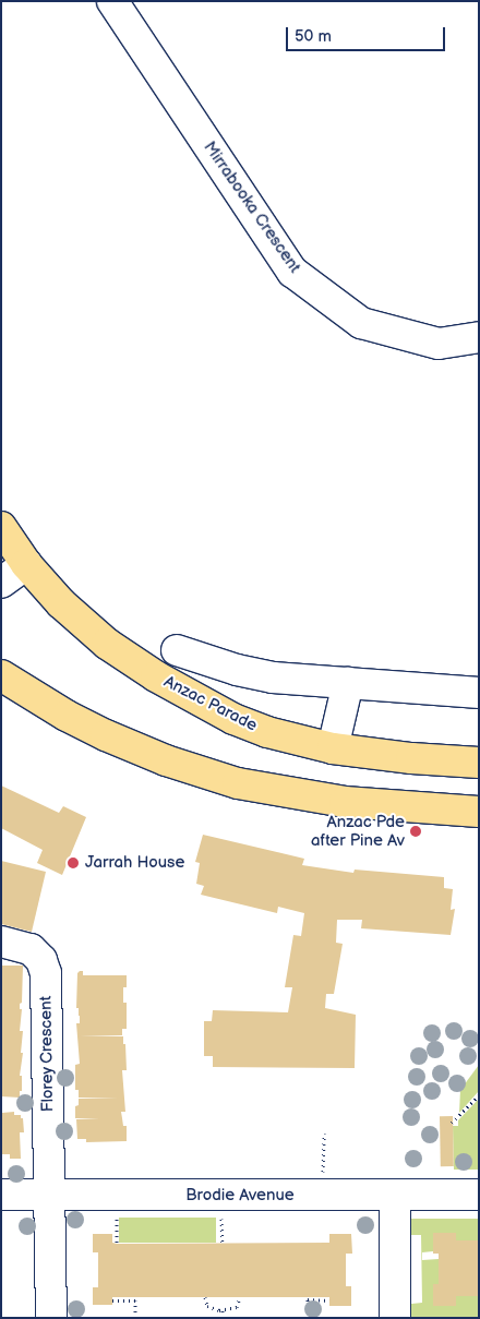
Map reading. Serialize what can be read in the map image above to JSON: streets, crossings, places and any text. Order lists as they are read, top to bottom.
{
  "streets": {
    "main road": ["Anzac Parade"],
    "street": ["Mirrabooka Crescent", "Florey Crescent", "Brodie Avenue"]
  },
  "crossings": [
    ["Florey Crescent", "Brodie Avenue"]
  ],
  "places": ["Anzac Pde after Pine Av", "Jarrah House"],
  "scale_bar": "50 m"
}
